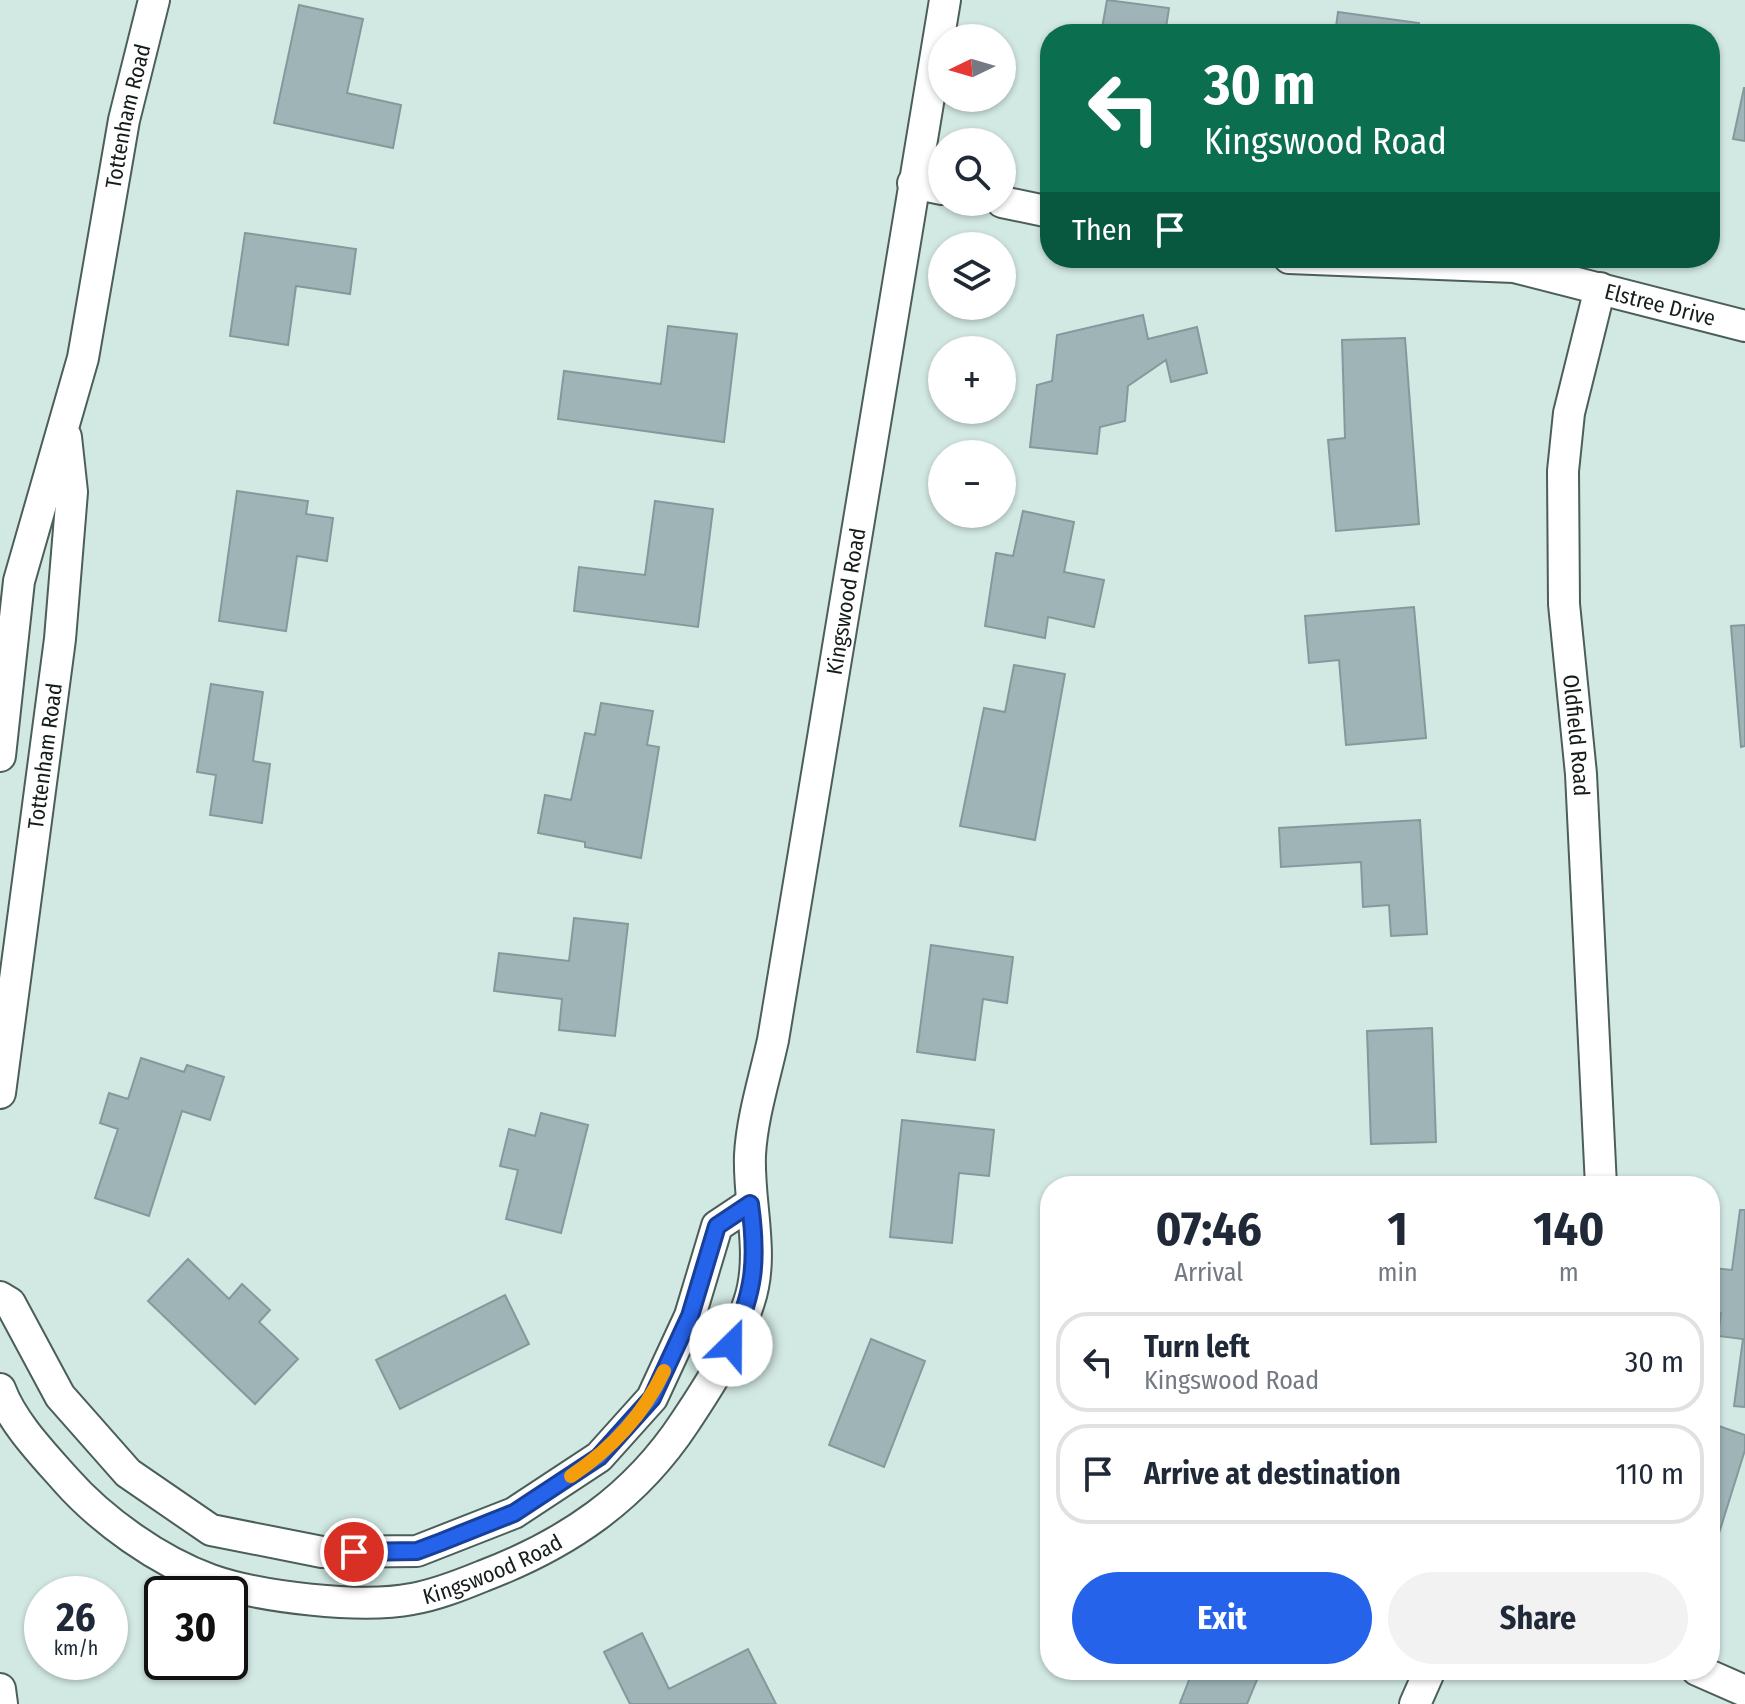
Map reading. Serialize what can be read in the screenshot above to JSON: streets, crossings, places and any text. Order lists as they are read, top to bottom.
{
  "streets": {
    "street": [
      "Tottenham Road",
      "Elstree Drive",
      "Kingswood Road",
      "Oldfield Road"
    ]
  },
  "crossings": [
    ["Elstree Drive", "Oldfield Road"]
  ],
  "north": "left",
  "page": {
    "map_buttons": ["+", "−"],
    "turn": ["30 m", "Kingswood Road"],
    "then": "Then",
    "eta": [
      "07:46",
      "Arrival",
      "1",
      "min",
      "140",
      "m"
    ],
    "list": [
      {
        "name": "Turn left",
        "note": "Kingswood Road",
        "value": "30 m"
      },
      {
        "name": "Arrive at destination",
        "value": "110 m"
      }
    ],
    "buttons": ["Exit", "Share"],
    "speed": "26 km/h",
    "limit": "30"
  }
}
